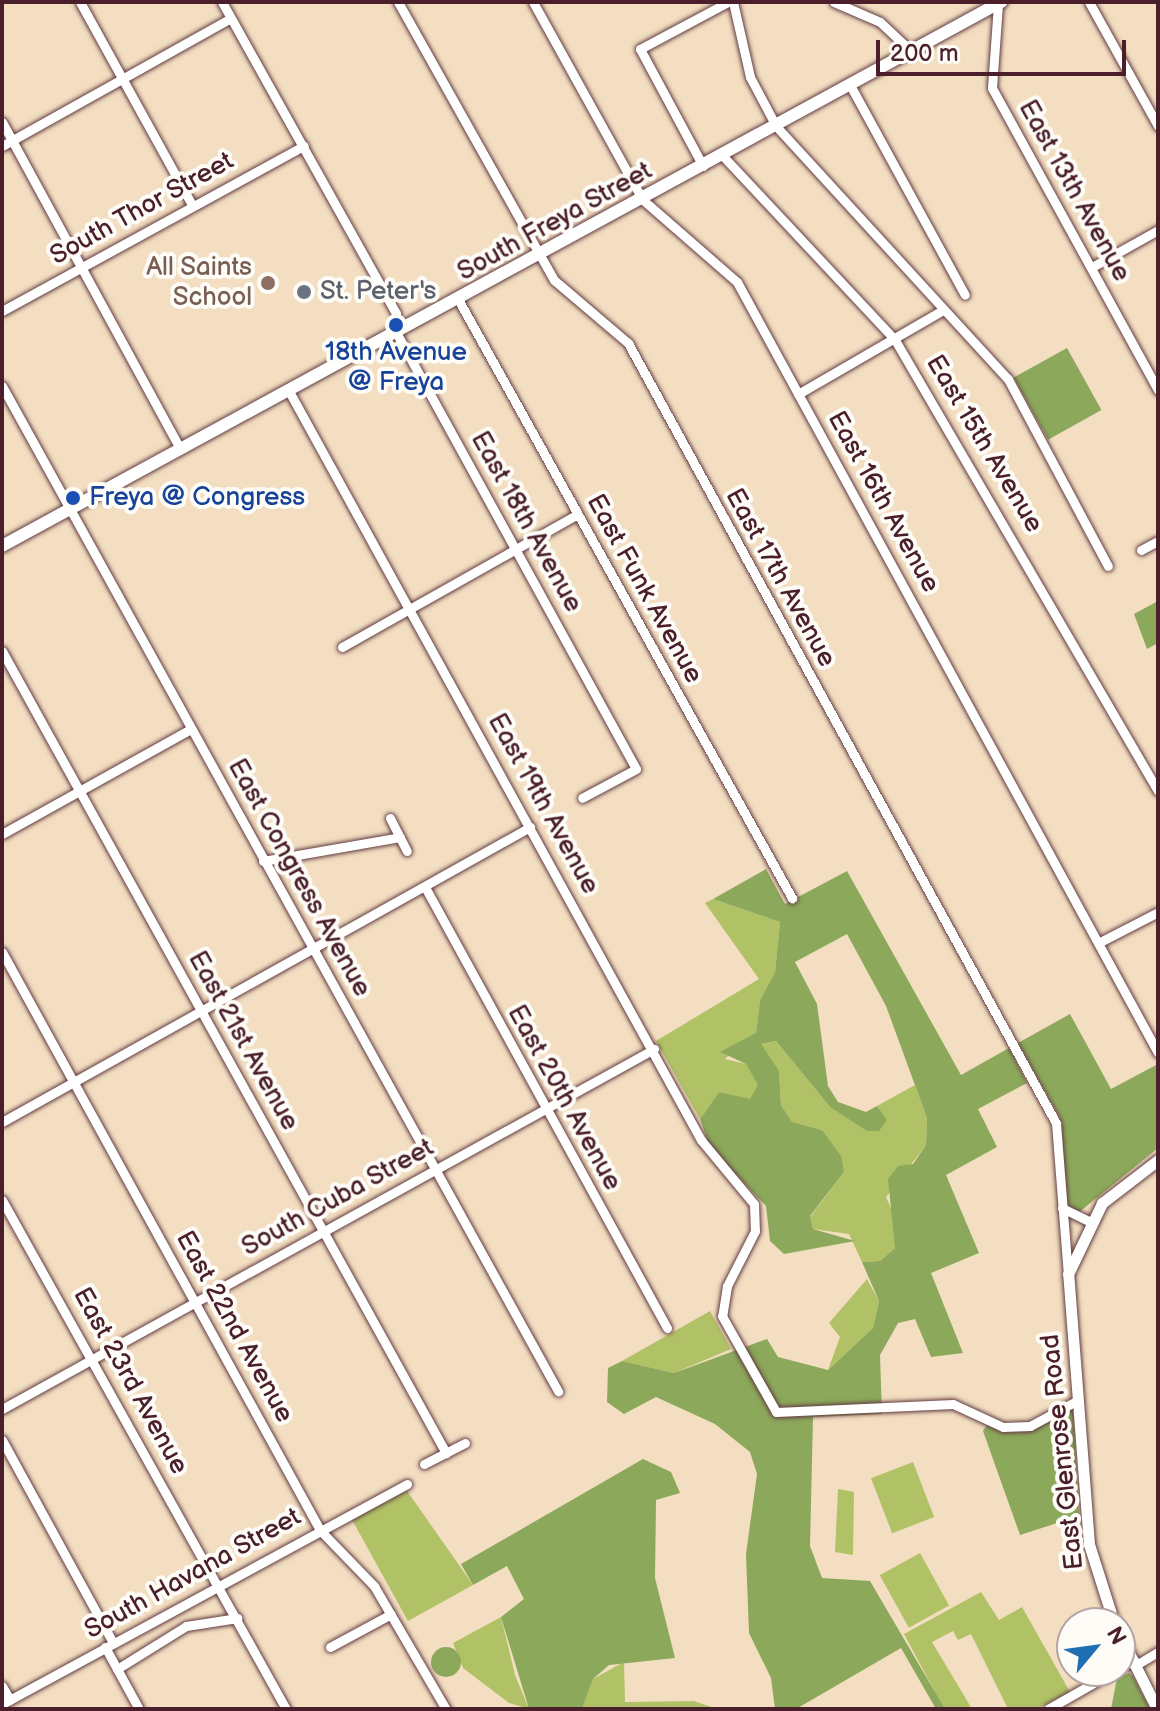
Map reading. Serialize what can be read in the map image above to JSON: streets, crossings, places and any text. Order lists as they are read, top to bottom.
{
  "streets": {
    "main road": ["South Freya Street"],
    "street": [
      "East 13th Avenue",
      "South Thor Street",
      "East 15th Avenue",
      "East 16th Avenue",
      "East 18th Avenue",
      "East 17th Avenue",
      "East Funk Avenue",
      "East 19th Avenue",
      "East Congress Avenue",
      "East 21st Avenue",
      "East 20th Avenue",
      "South Cuba Street",
      "East 22nd Avenue",
      "East 23rd Avenue",
      "East Glenrose Road",
      "South Havana Street"
    ]
  },
  "crossings": [
    ["East 13th Avenue", "South Freya Street"],
    ["South Thor Street", "East 18th Avenue"],
    ["South Freya Street", "East 15th Avenue"],
    ["South Freya Street", "East 16th Avenue"],
    ["South Freya Street", "East 18th Avenue"],
    ["South Freya Street", "East 17th Avenue"],
    ["South Freya Street", "East Funk Avenue"],
    ["South Freya Street", "East 19th Avenue"],
    ["South Freya Street", "East Congress Avenue"],
    ["East 17th Avenue", "East Glenrose Road"],
    ["East 19th Avenue", "South Cuba Street"],
    ["East 19th Avenue", "East Glenrose Road"],
    ["East Congress Avenue", "South Cuba Street"],
    ["East 21st Avenue", "South Cuba Street"],
    ["East 20th Avenue", "South Cuba Street"],
    ["South Cuba Street", "East 22nd Avenue"],
    ["South Cuba Street", "East 23rd Avenue"],
    ["East 22nd Avenue", "South Havana Street"],
    ["East 23rd Avenue", "South Havana Street"]
  ],
  "places": [
    "All Saints School",
    "St. Peter's",
    "18th Avenue @ Freya",
    "Freya @ Congress"
  ],
  "scale_bar": "200 m",
  "north": "top right"
}
